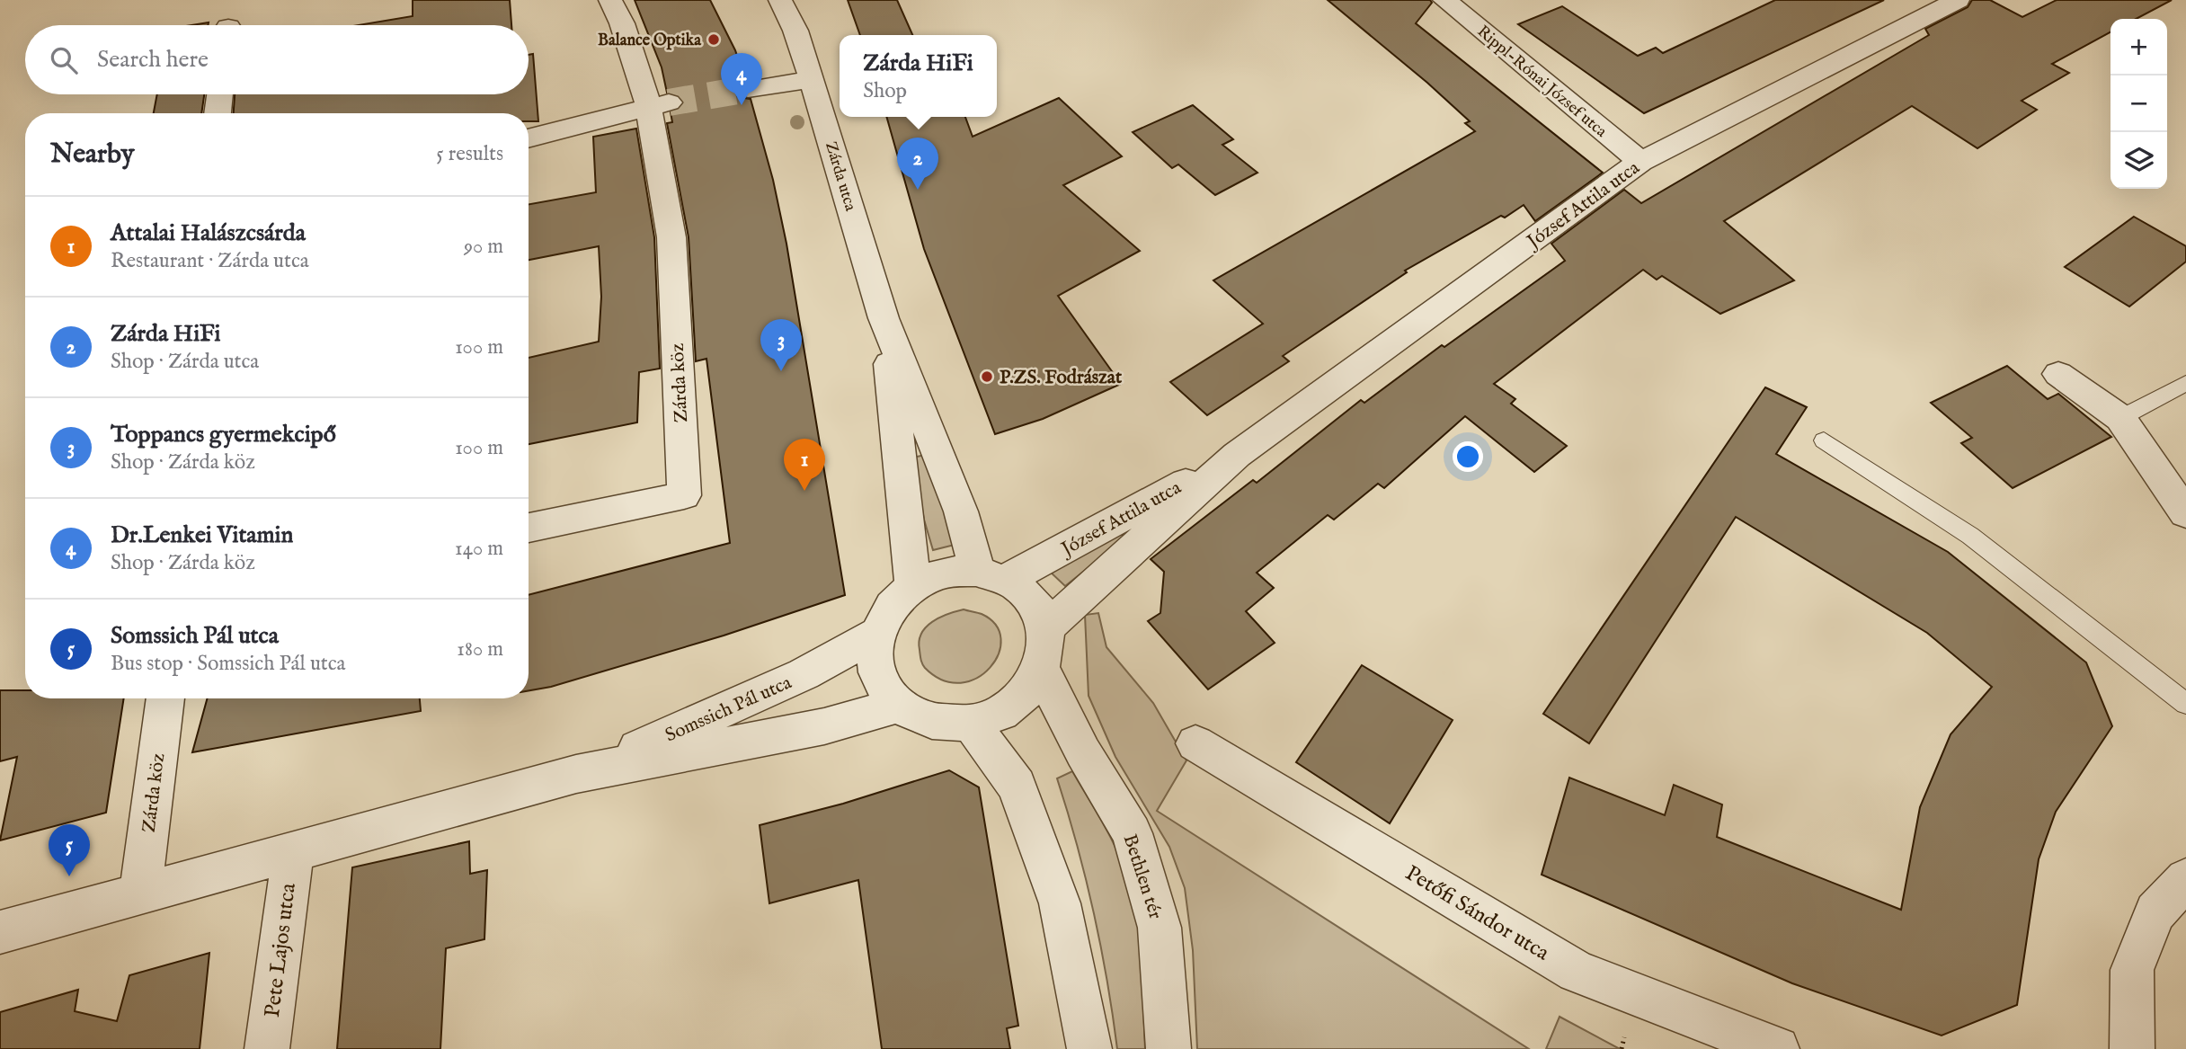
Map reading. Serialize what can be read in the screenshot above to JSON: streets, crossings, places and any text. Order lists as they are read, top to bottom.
{
  "streets": {
    "street": [
      "Rippl-Rónai József utca",
      "Zárda utca",
      "József Attila utca",
      "Zárda köz",
      "Somssich Pál utca",
      "Bethlen tér",
      "Petőfi Sándor utca",
      "Pete Lajos utca"
    ]
  },
  "crossings": [
    ["Rippl-Rónai József utca", "József Attila utca"],
    ["Zárda utca", "József Attila utca"],
    ["Zárda utca", "Somssich Pál utca"],
    ["Zárda utca", "Bethlen tér"],
    ["József Attila utca", "Somssich Pál utca"],
    ["József Attila utca", "Bethlen tér"],
    ["Zárda köz", "Somssich Pál utca"],
    ["Somssich Pál utca", "Bethlen tér"],
    ["Somssich Pál utca", "Pete Lajos utca"]
  ],
  "places": ["Balance Optika", "P.ZS. Fodrászat"],
  "page": {
    "map_buttons": ["+", "−"],
    "search": "Search here",
    "popup": ["Zárda HiFi", "Shop"],
    "pins": [
      "4",
      "2",
      "3",
      "1",
      "5"
    ],
    "heading": ["Nearby", "5 results"],
    "list": [
      {
        "mark": "1",
        "name": "Attalai Halászcsárda",
        "note": "Restaurant · Zárda utca",
        "value": "90 m"
      },
      {
        "mark": "2",
        "name": "Zárda HiFi",
        "note": "Shop · Zárda utca",
        "value": "100 m"
      },
      {
        "mark": "3",
        "name": "Toppancs gyermekcipő",
        "note": "Shop · Zárda köz",
        "value": "100 m"
      },
      {
        "mark": "4",
        "name": "Dr.Lenkei Vitamin",
        "note": "Shop · Zárda köz",
        "value": "140 m"
      },
      {
        "mark": "5",
        "name": "Somssich Pál utca",
        "note": "Bus stop · Somssich Pál utca",
        "value": "180 m"
      }
    ]
  }
}
